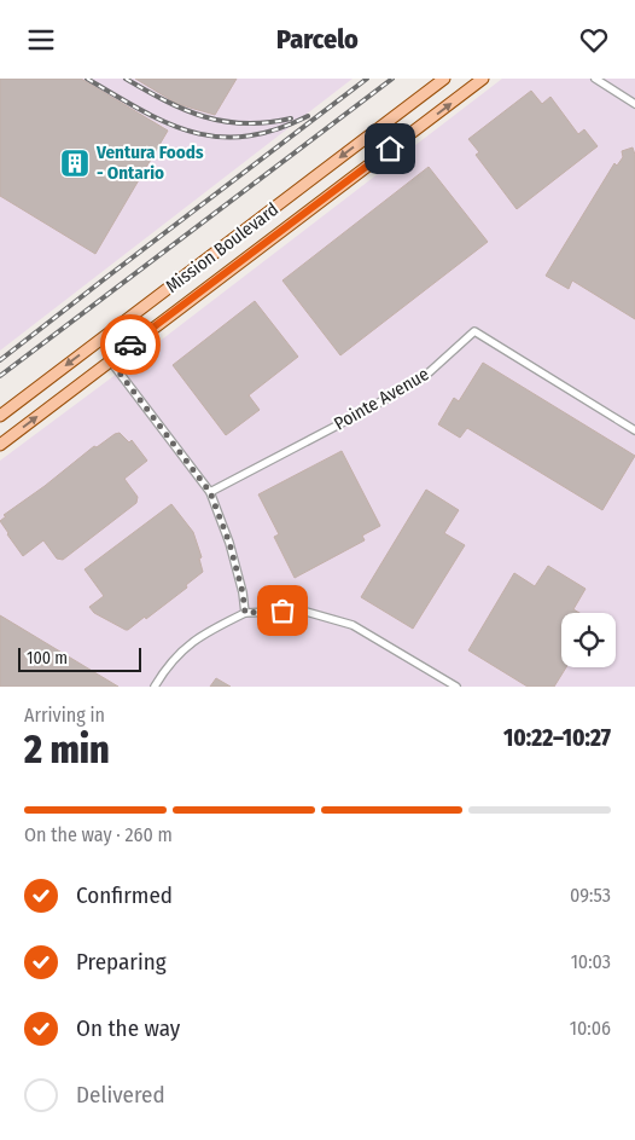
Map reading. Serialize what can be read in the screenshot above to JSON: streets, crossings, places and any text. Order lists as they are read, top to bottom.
{
  "streets": {
    "main road": ["Mission Boulevard"],
    "street": ["Pointe Avenue"]
  },
  "places": {
    "building": ["Ventura Foods - Ontario"]
  },
  "scale_bar": "100 m",
  "page": {
    "header": "Parcelo",
    "scale": "100 m",
    "heading": ["2 min", "Arriving in", "10:22–10:27"],
    "bar": "On the way · 260 m",
    "list": [
      ["Confirmed", "09:53"],
      ["Preparing", "10:03"],
      ["On the way", "10:06"],
      "Delivered"
    ]
  }
}
